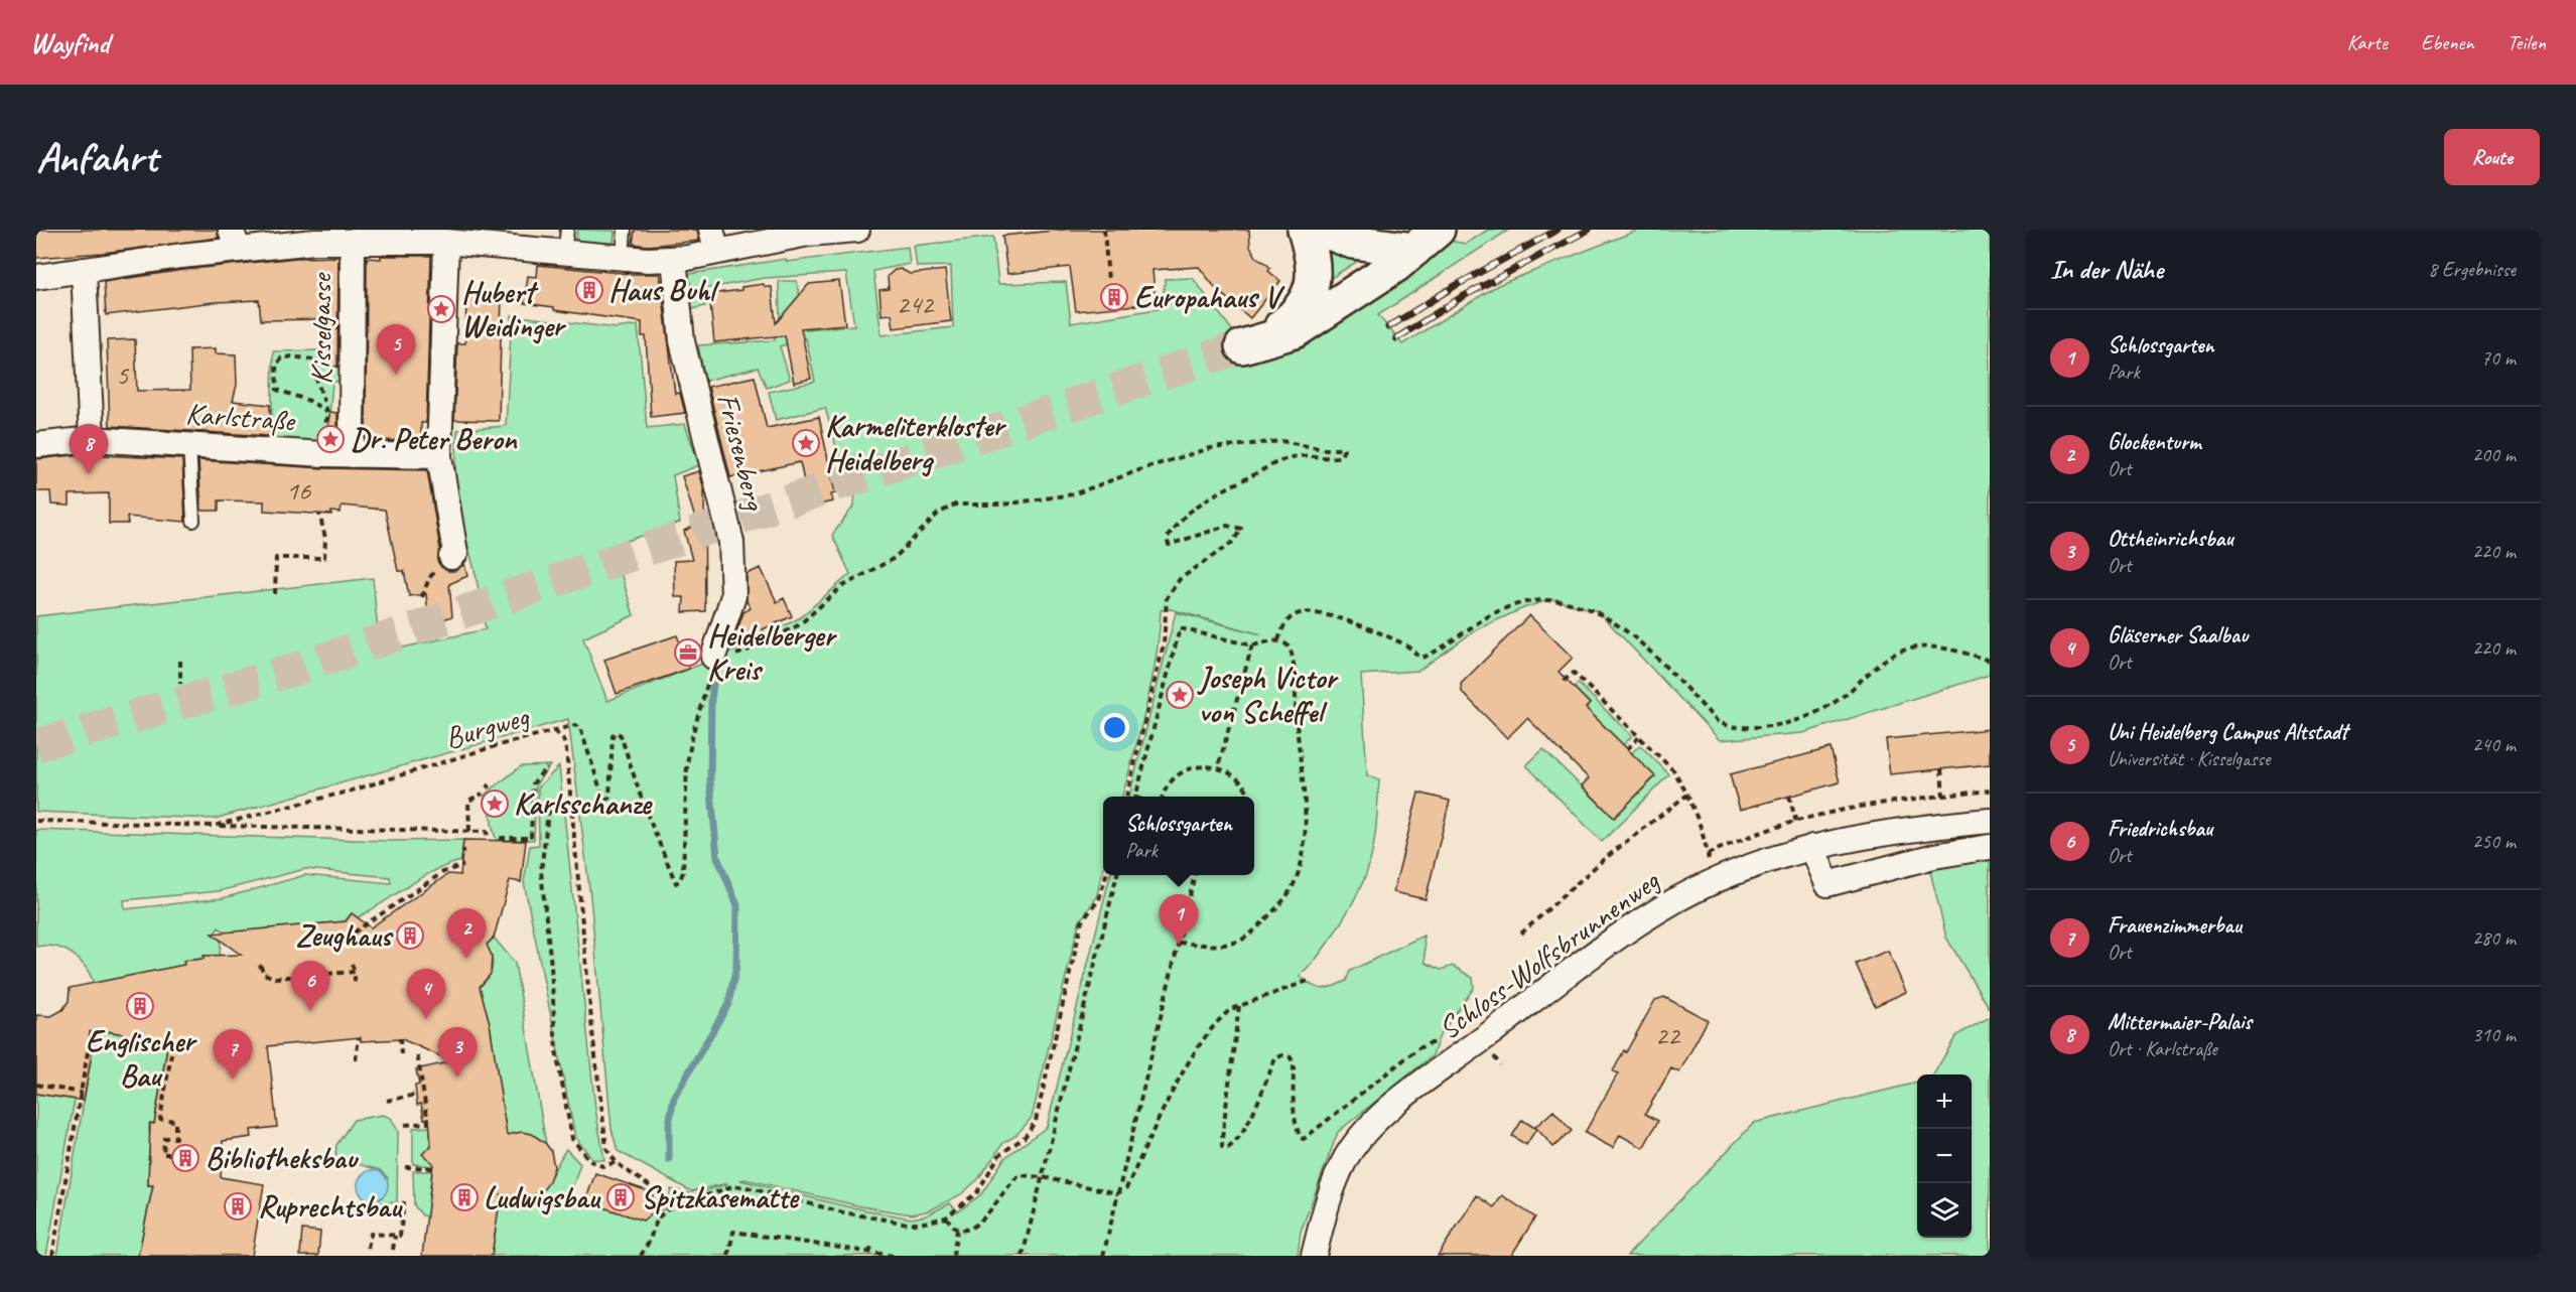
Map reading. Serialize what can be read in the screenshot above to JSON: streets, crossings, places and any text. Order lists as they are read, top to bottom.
{
  "streets": {
    "street": [
      "Kisselgasse",
      "Karlstraße",
      "Friesenberg",
      "Schloss-Wolfsbrunnenweg"
    ],
    "path": ["Burgweg"]
  },
  "crossings": [
    ["Kisselgasse", "Karlstraße"]
  ],
  "places": {
    "building": [
      "Haus Buhl",
      "Europahaus V",
      "Zeughaus",
      "Englischer Bau",
      "Bibliotheksbau",
      "Ludwigsbau",
      "Spitzkasematte",
      "Ruprechtsbau"
    ],
    "place": [
      "Hubert Weidinger",
      "Dr. Peter Beron",
      "Karmeliterkloster Heidelberg",
      "Joseph Victor von Scheffel",
      "Karlsschanze"
    ],
    "office": ["Heidelberger Kreis"]
  },
  "house_numbers": [
    "242",
    "5",
    "16",
    "22"
  ],
  "page": {
    "header": "Wayfind",
    "nav": ["Karte", "Ebenen", "Teilen"],
    "buttons": "Route",
    "title": "Anfahrt",
    "heading": ["In der Nähe", "8 Ergebnisse"],
    "list": [
      {
        "mark": "1",
        "name": "Schlossgarten",
        "note": "Park",
        "value": "70 m"
      },
      {
        "mark": "2",
        "name": "Glockenturm",
        "note": "Ort",
        "value": "200 m"
      },
      {
        "mark": "3",
        "name": "Ottheinrichsbau",
        "note": "Ort",
        "value": "220 m"
      },
      {
        "mark": "4",
        "name": "Gläserner Saalbau",
        "note": "Ort",
        "value": "220 m"
      },
      {
        "mark": "5",
        "name": "Uni Heidelberg Campus Altstadt",
        "note": "Universität · Kisselgasse",
        "value": "240 m"
      },
      {
        "mark": "6",
        "name": "Friedrichsbau",
        "note": "Ort",
        "value": "250 m"
      },
      {
        "mark": "7",
        "name": "Frauenzimmerbau",
        "note": "Ort",
        "value": "280 m"
      },
      {
        "mark": "8",
        "name": "Mittermaier-Palais",
        "note": "Ort · Karlstraße",
        "value": "310 m"
      }
    ],
    "pins": [
      "5",
      "8",
      "1",
      "2",
      "6",
      "4",
      "3",
      "7"
    ],
    "popup": ["Schlossgarten", "Park"],
    "map_buttons": ["+", "−"]
  }
}
